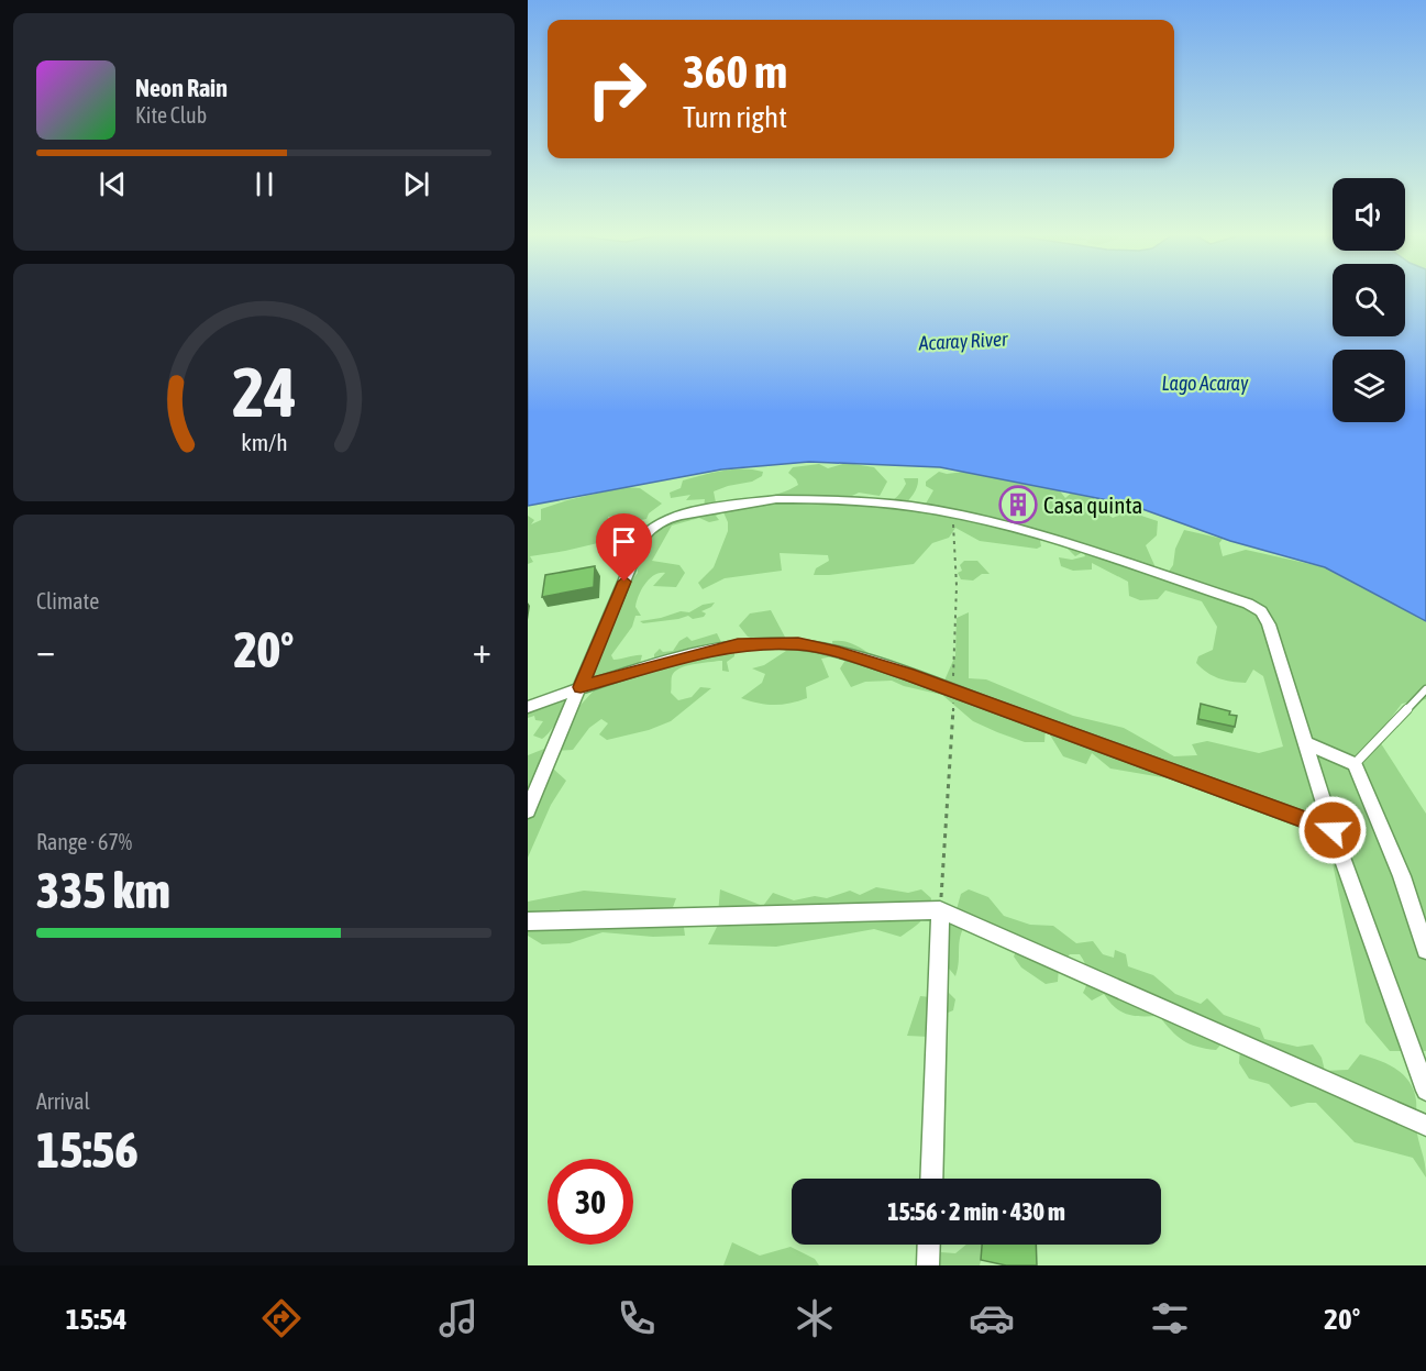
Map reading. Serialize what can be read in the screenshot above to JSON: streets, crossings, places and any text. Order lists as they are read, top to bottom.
{
  "water": ["Acaray River", "Lago Acaray"],
  "places": {
    "building": ["Casa quinta"]
  },
  "page": {
    "turn": ["360 m", "Turn right"],
    "song": ["Neon Rain", "Kite Club"],
    "tile": [
      "Climate",
      ["Range · 67%", "335 km"],
      ["Arrival", "15:56"]
    ],
    "heat": ["−", "20°", "+"],
    "limit": "30",
    "trip": "15:56 · 2 min · 430 m",
    "tabs": ["15:54", "20°"],
    "gauge": ["24", "km/h"]
  }
}
